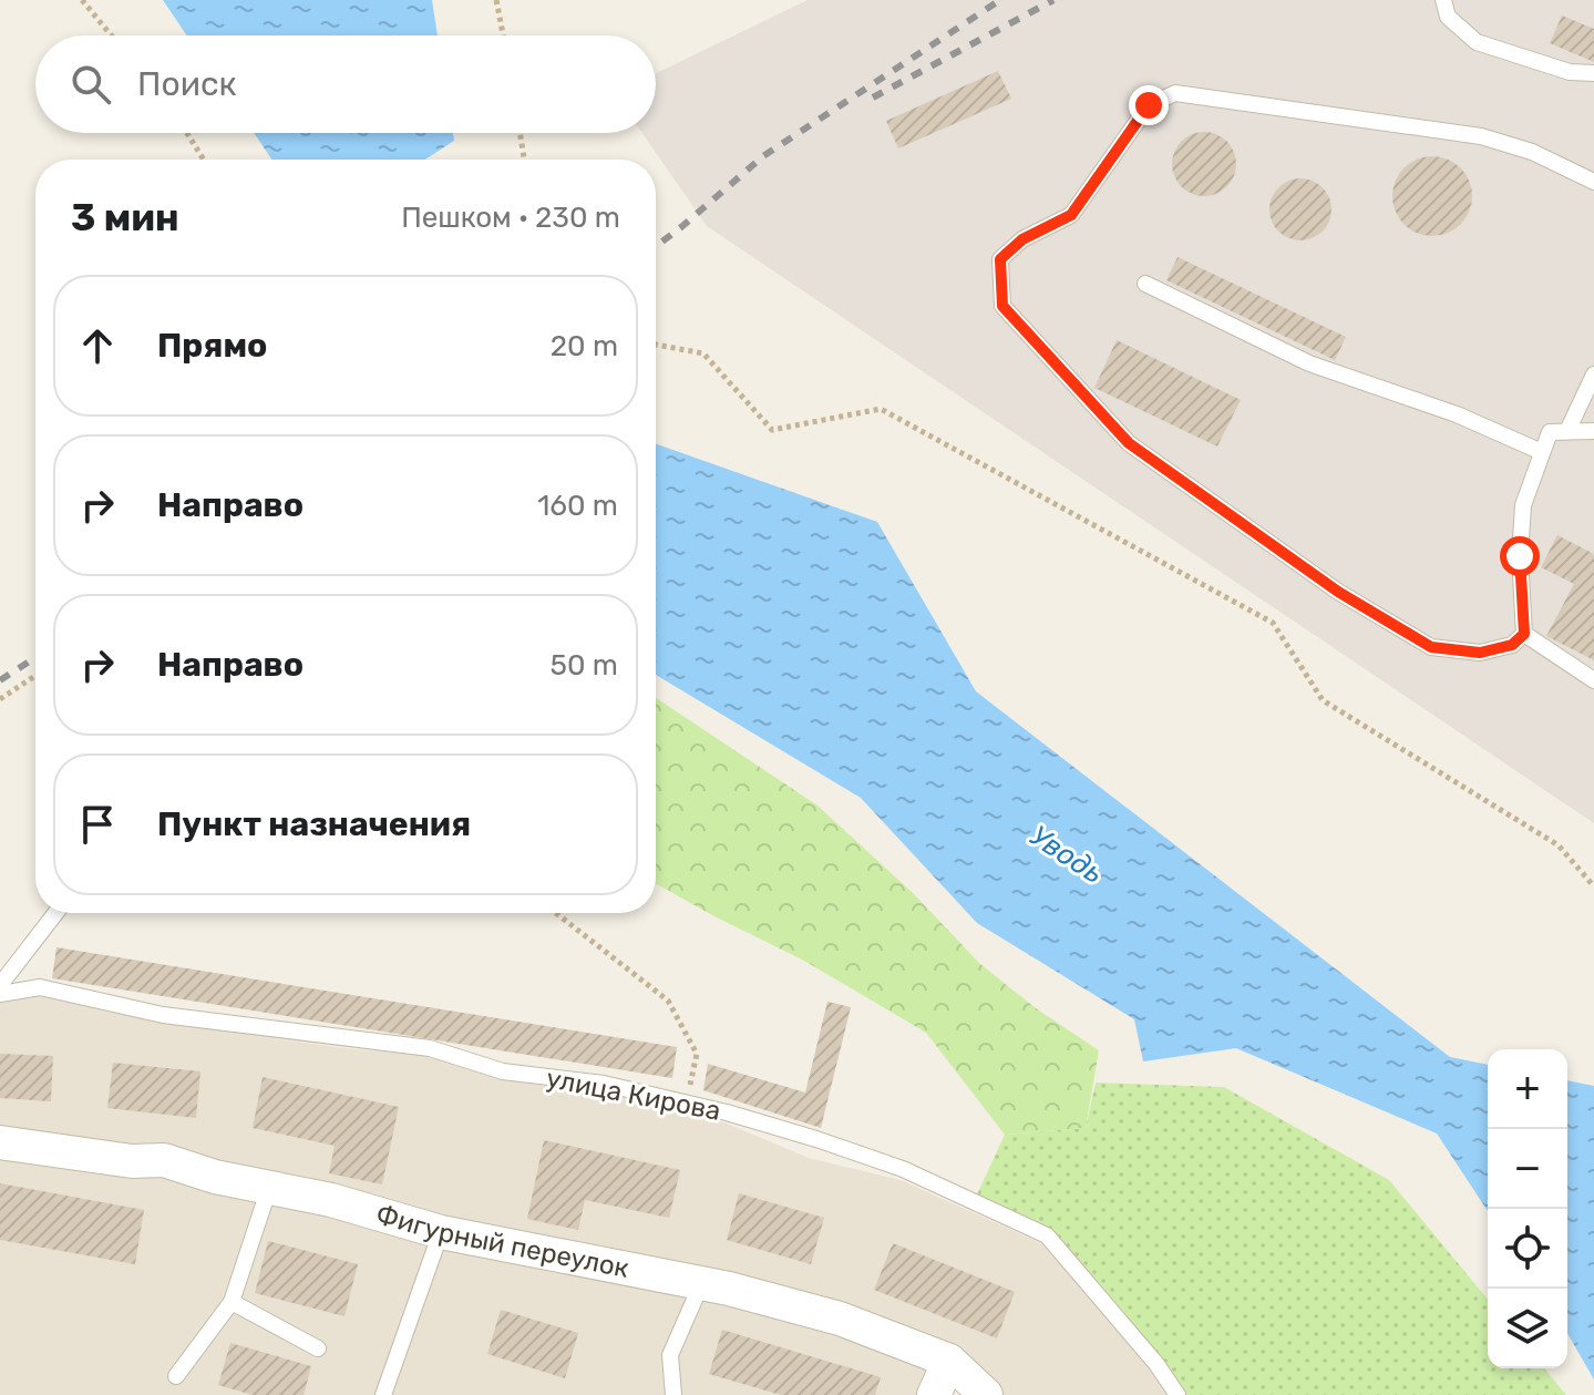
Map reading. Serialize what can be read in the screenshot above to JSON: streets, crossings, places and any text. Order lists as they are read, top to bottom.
{
  "streets": {
    "street": ["Фигурный переулок"],
    "lane": ["улица Кирова"]
  },
  "water": ["Уводь"],
  "page": {
    "search": "Поиск",
    "heading": ["3 мин", "Пешком · 230 m"],
    "list": [
      ["Прямо", "20 m"],
      ["Направо", "160 m"],
      ["Направо", "50 m"],
      "Пункт назначения"
    ],
    "map_buttons": ["+", "−"]
  }
}
